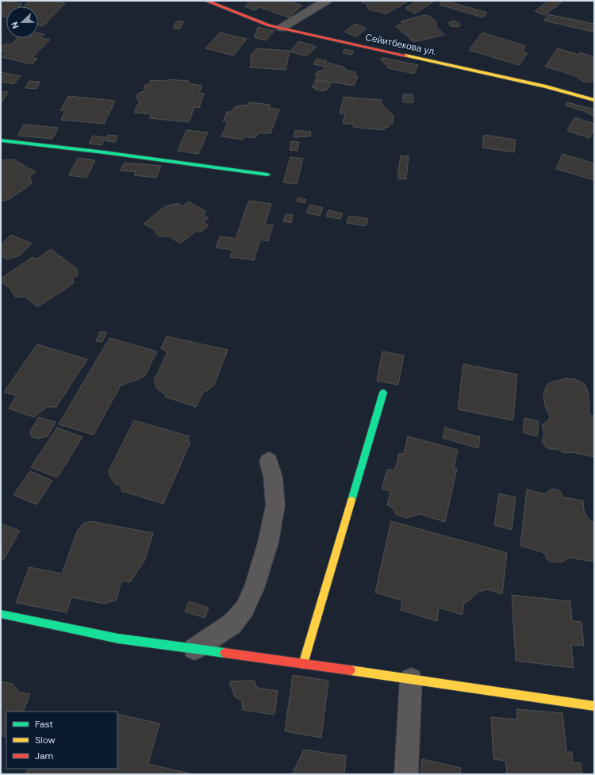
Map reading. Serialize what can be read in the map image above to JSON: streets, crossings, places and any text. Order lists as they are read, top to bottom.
{
  "streets": {
    "street": ["Сейитбекова ул."]
  },
  "legend": ["Fast", "Slow", "Jam"],
  "north": "left"
}
